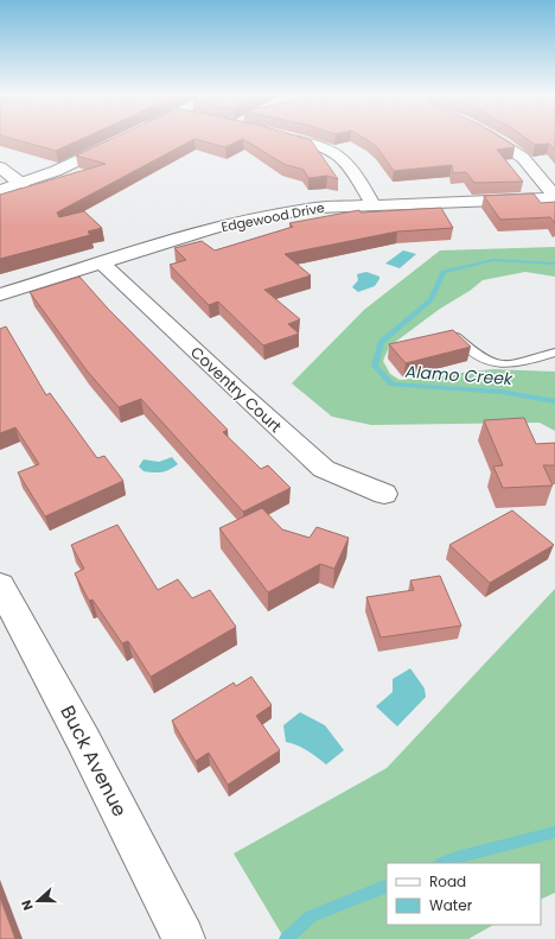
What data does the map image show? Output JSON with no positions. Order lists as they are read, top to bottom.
{
  "streets": {
    "street": ["Edgewood Drive", "Coventry Court", "Buck Avenue"]
  },
  "crossings": [
    ["Edgewood Drive", "Coventry Court"]
  ],
  "water": ["Alamo Creek"],
  "legend": ["Road", "Water"],
  "north": "left"
}
